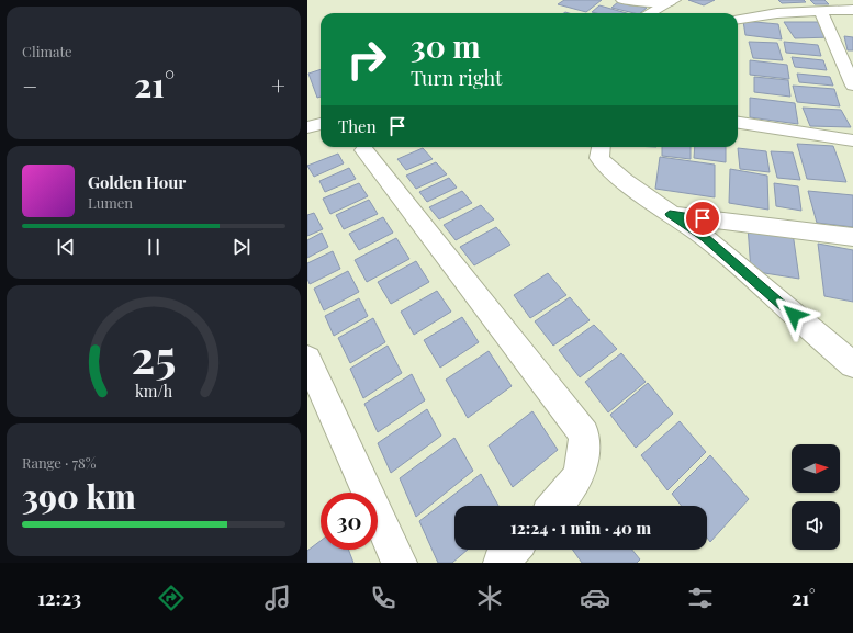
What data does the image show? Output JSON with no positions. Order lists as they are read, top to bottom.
{
  "north": "right",
  "page": {
    "tile": [
      "Climate",
      ["Range · 78%", "390 km"]
    ],
    "turn": ["30 m", "Turn right"],
    "heat": ["−", "21°", "+"],
    "then": "Then",
    "song": ["Golden Hour", "Lumen"],
    "limit": "30",
    "trip": "12:24 · 1 min · 40 m",
    "tabs": ["12:23", "21°"],
    "gauge": ["25", "km/h"]
  }
}
